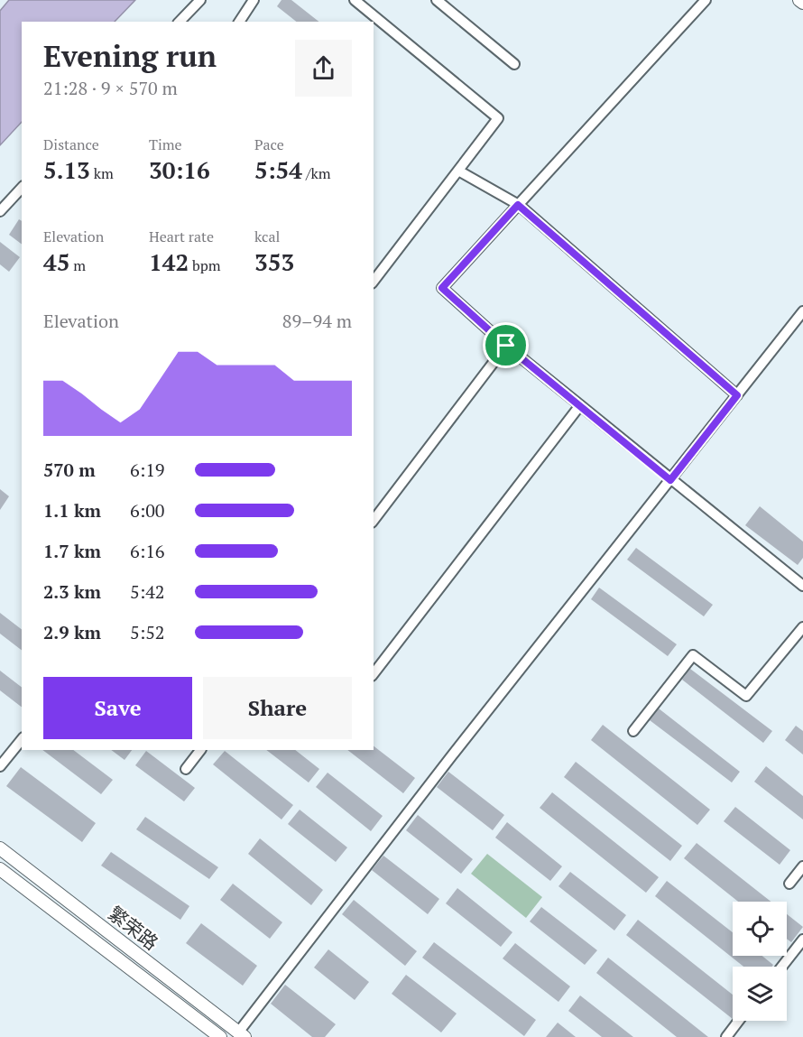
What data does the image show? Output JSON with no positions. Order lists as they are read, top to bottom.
{
  "streets": {
    "main road": ["繁荣路"]
  },
  "page": {
    "heading": ["Evening run", "21:28 · 9 × 570 m"],
    "stats": [
      ["Distance", "5.13 km"],
      ["Time", "30:16"],
      ["Pace", "5:54 /km"],
      ["Elevation", "45 m"],
      ["Heart rate", "142 bpm"],
      ["kcal", "353"]
    ],
    "chart": ["Elevation", "89–94 m"],
    "list": [
      {
        "name": "570 m",
        "note": "6:19"
      },
      {
        "name": "1.1 km",
        "note": "6:00"
      },
      {
        "name": "1.7 km",
        "note": "6:16"
      },
      {
        "name": "2.3 km",
        "note": "5:42"
      },
      {
        "name": "2.9 km",
        "note": "5:52"
      }
    ],
    "buttons": ["Save", "Share"]
  }
}
